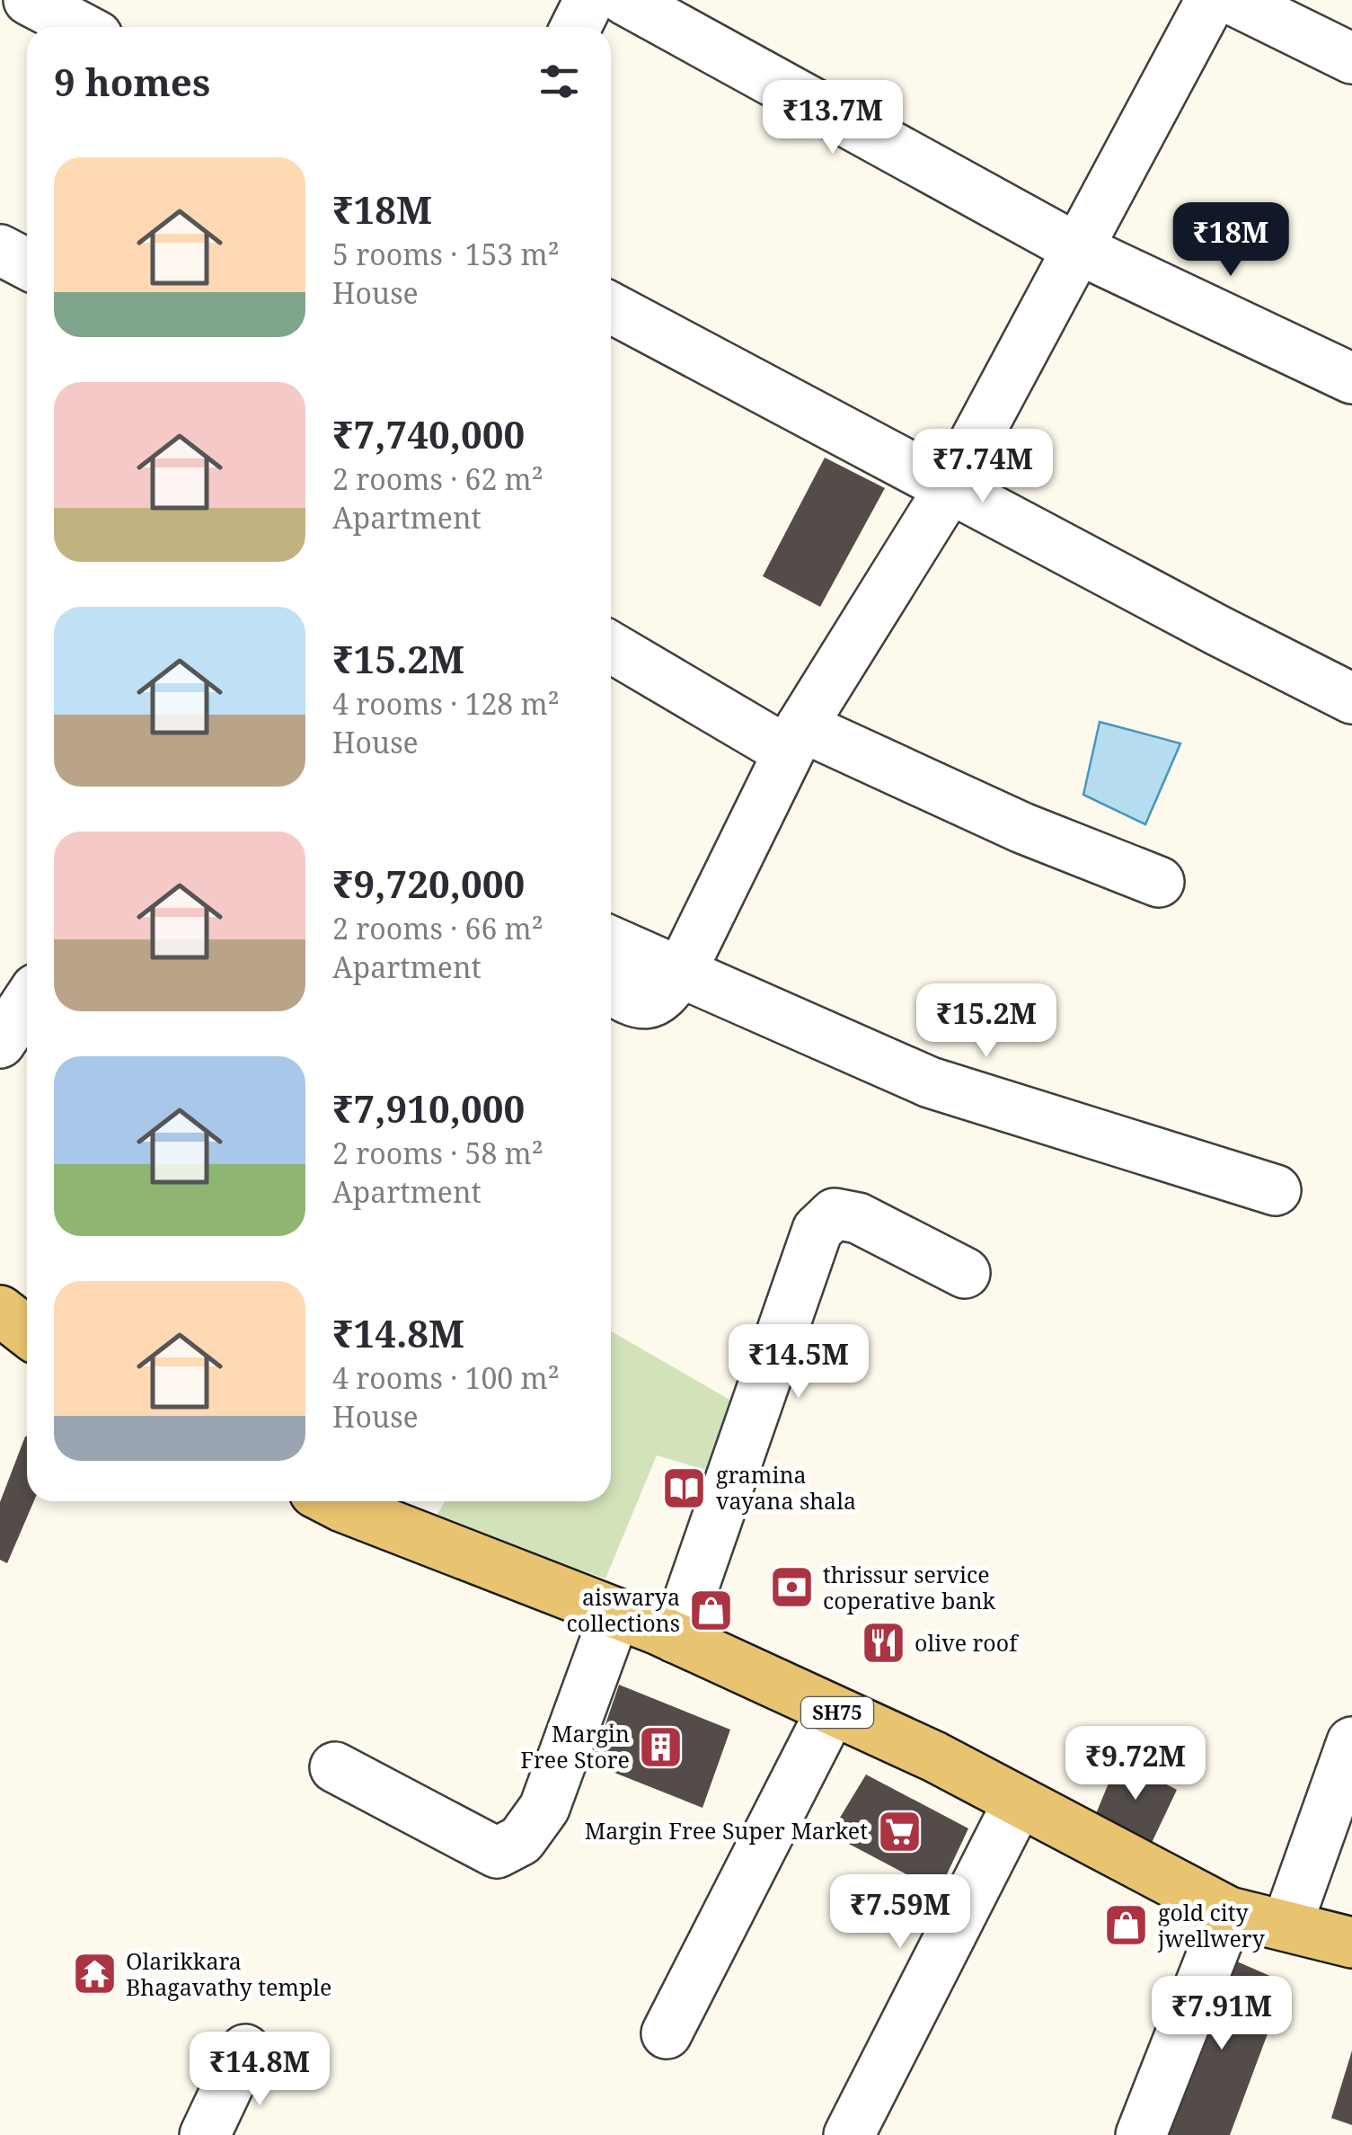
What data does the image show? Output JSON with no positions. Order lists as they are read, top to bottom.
{
  "streets": {
    "main road": ["SH75"]
  },
  "places": {
    "library": ["gramina vayana shala"],
    "bank": ["thrissur service coperative bank"],
    "shop": ["aiswarya collections", "gold city jwellwery"],
    "restaurant": ["olive roof"],
    "building": ["Margin Free Store"],
    "supermarket": ["Margin Free Super Market"],
    "temple": ["Olarikkara Bhagavathy temple"]
  },
  "page": {
    "heading": "9 homes",
    "price": [
      "₹13.7M",
      "₹18M",
      "₹7.74M",
      "₹15.2M",
      "₹14.5M",
      "₹9.72M",
      "₹7.59M",
      "₹7.91M",
      "₹14.8M"
    ],
    "list": [
      {
        "name": "₹18M",
        "note": "5 rooms · 153 m² · House"
      },
      {
        "name": "₹7,740,000",
        "note": "2 rooms · 62 m² · Apartment"
      },
      {
        "name": "₹15.2M",
        "note": "4 rooms · 128 m² · House"
      },
      {
        "name": "₹9,720,000",
        "note": "2 rooms · 66 m² · Apartment"
      },
      {
        "name": "₹7,910,000",
        "note": "2 rooms · 58 m² · Apartment"
      },
      {
        "name": "₹14.8M",
        "note": "4 rooms · 100 m² · House"
      }
    ]
  }
}
